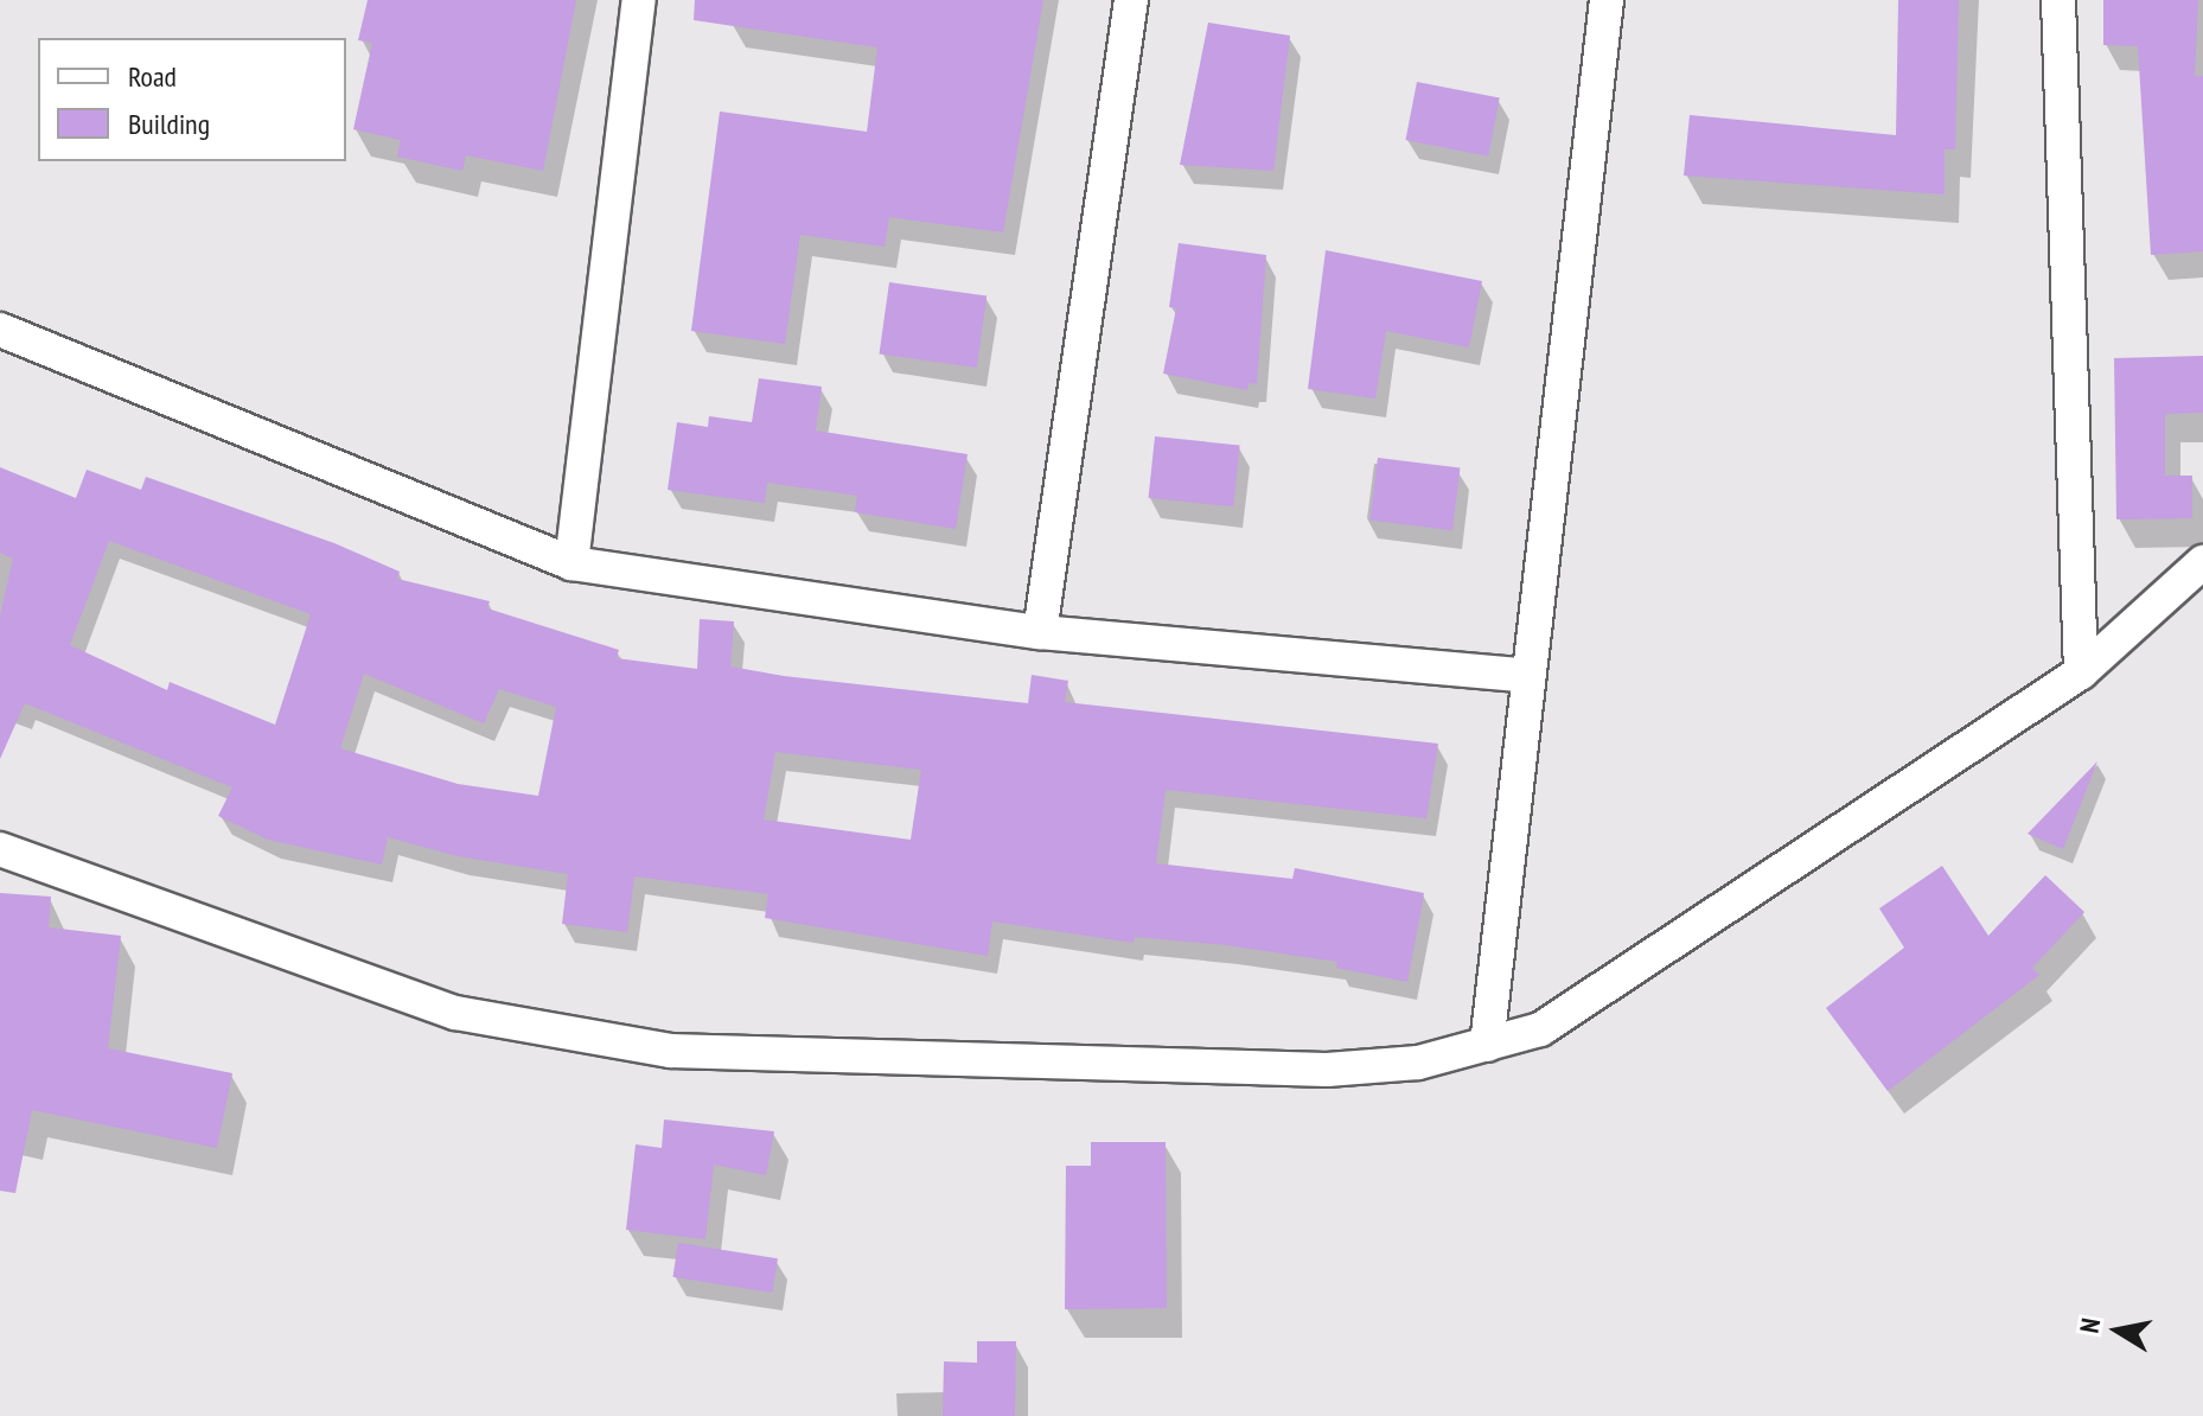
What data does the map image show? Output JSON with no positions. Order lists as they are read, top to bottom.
{
  "legend": ["Road", "Building"],
  "north": "left"
}
